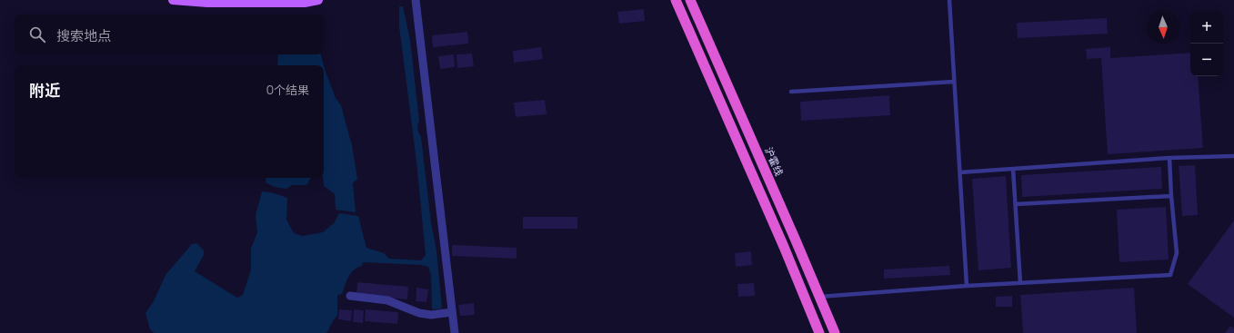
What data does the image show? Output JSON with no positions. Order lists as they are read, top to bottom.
{
  "streets": {
    "highway": ["沪霍线"]
  },
  "north": "bottom",
  "page": {
    "map_buttons": ["+", "−"],
    "search": "搜索地点",
    "heading": ["附近", "0个结果"]
  }
}
